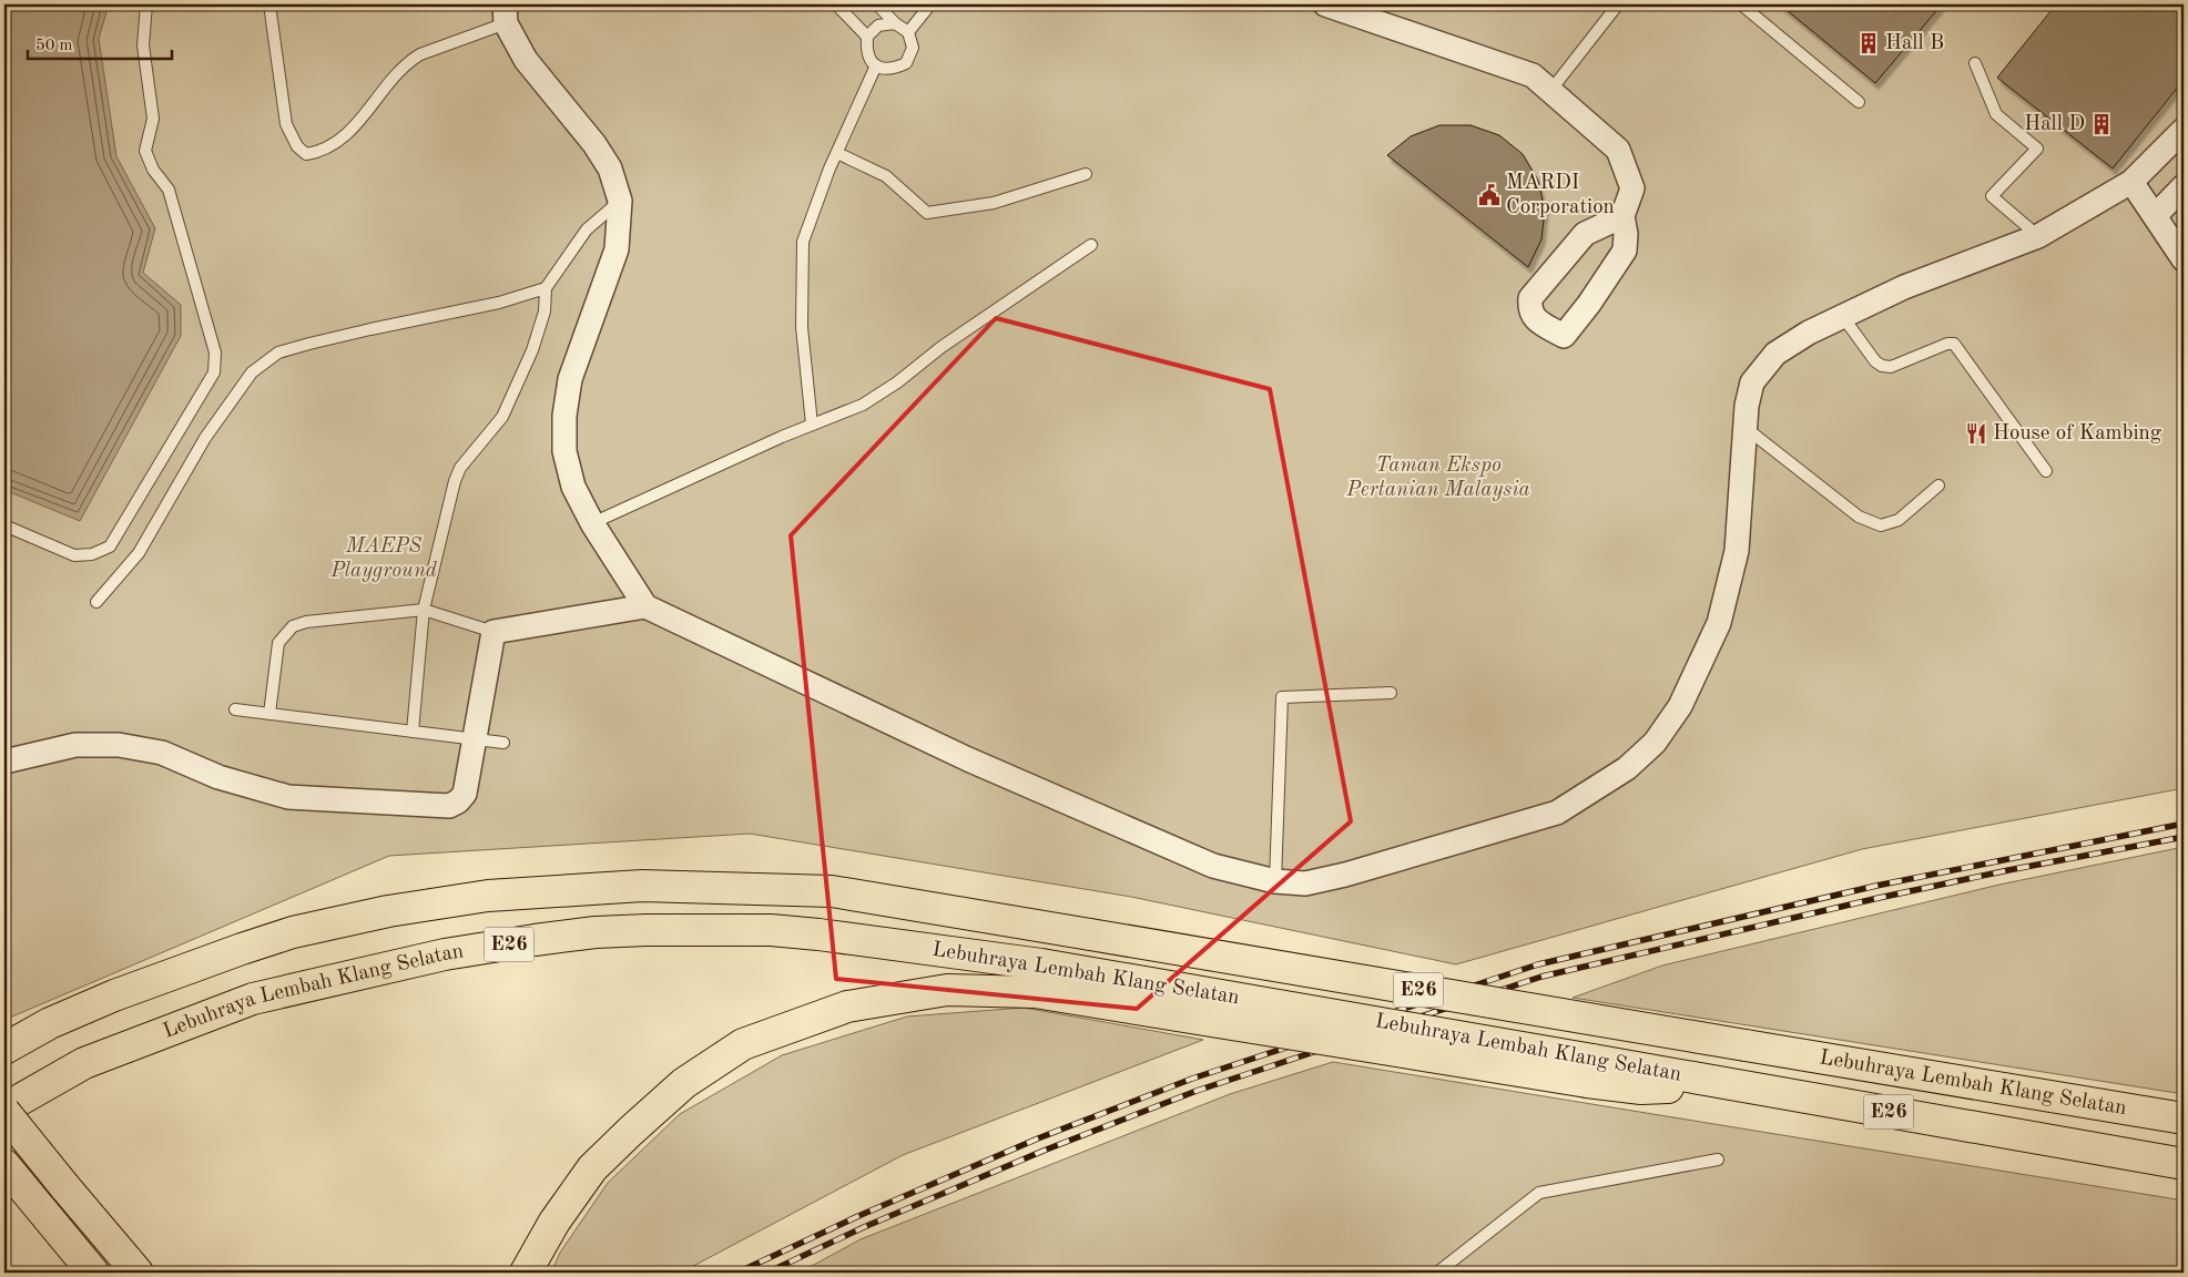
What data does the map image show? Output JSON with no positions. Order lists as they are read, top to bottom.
{
  "streets": {
    "highway": ["E26", "Lebuhraya Lembah Klang Selatan"]
  },
  "parks": ["Taman Ekspo Pertanian Malaysia", "MAEPS Playground"],
  "places": {
    "building": ["Hall B", "Hall D"],
    "public building": ["MARDI Corporation"],
    "restaurant": ["House of Kambing"]
  },
  "scale_bar": "50 m"
}
